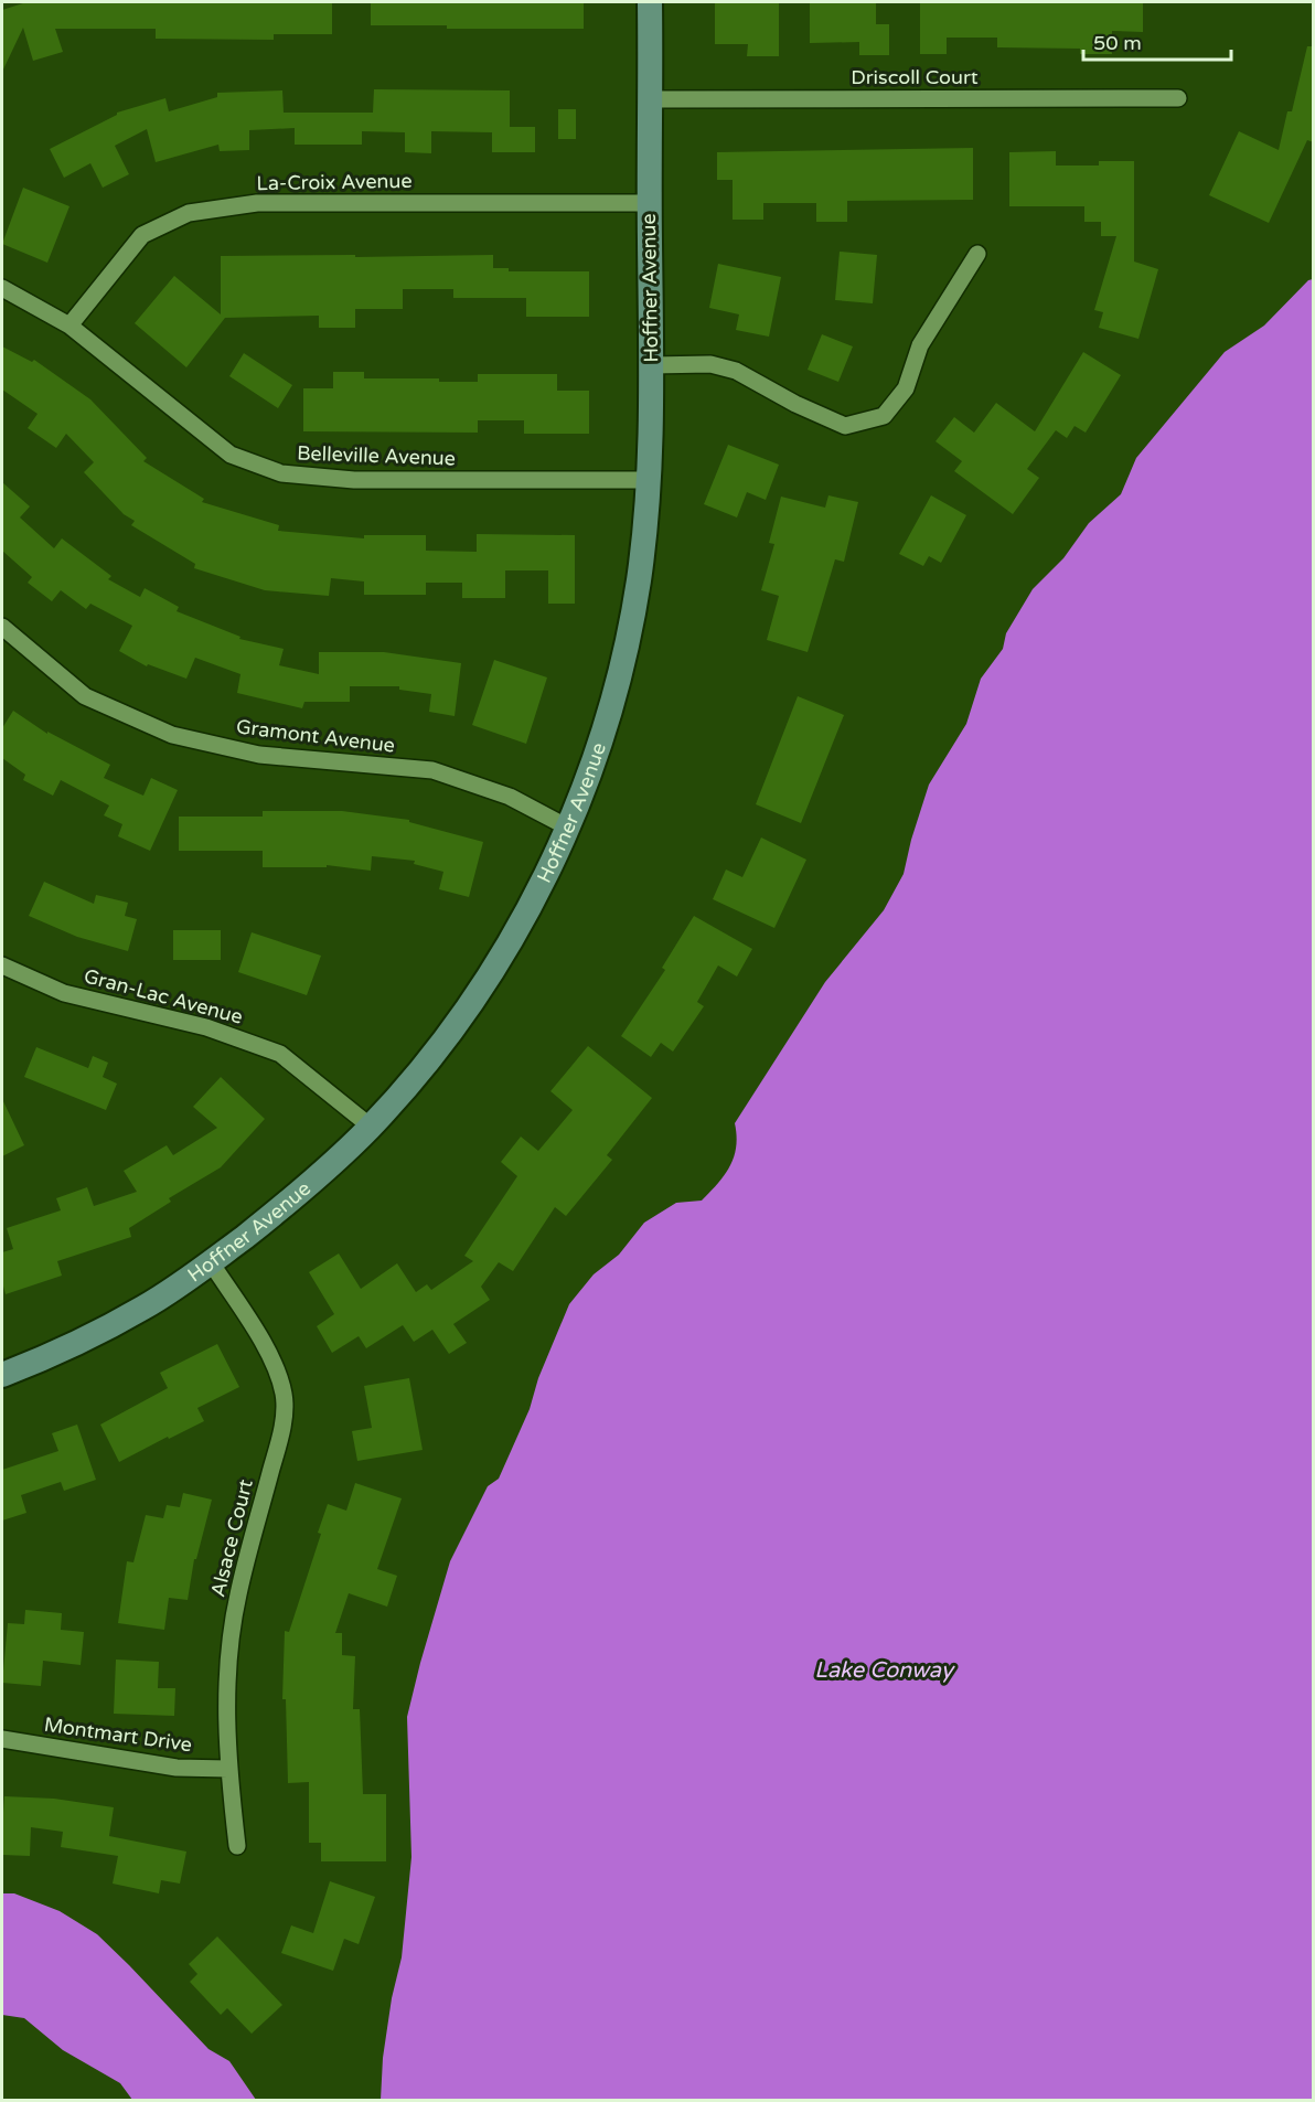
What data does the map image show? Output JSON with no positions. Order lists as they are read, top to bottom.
{
  "streets": {
    "main road": ["Hoffner Avenue"],
    "street": [
      "Driscoll Court",
      "La-Croix Avenue",
      "Belleville Avenue",
      "Gramont Avenue",
      "Gran-Lac Avenue",
      "Alsace Court",
      "Montmart Drive"
    ]
  },
  "crossings": [
    ["Driscoll Court", "Hoffner Avenue"],
    ["La-Croix Avenue", "Hoffner Avenue"],
    ["La-Croix Avenue", "Belleville Avenue"],
    ["Hoffner Avenue", "Belleville Avenue"],
    ["Hoffner Avenue", "Gramont Avenue"],
    ["Hoffner Avenue", "Gran-Lac Avenue"],
    ["Hoffner Avenue", "Alsace Court"],
    ["Alsace Court", "Montmart Drive"]
  ],
  "water": ["Lake Conway"],
  "scale_bar": "50 m"
}
